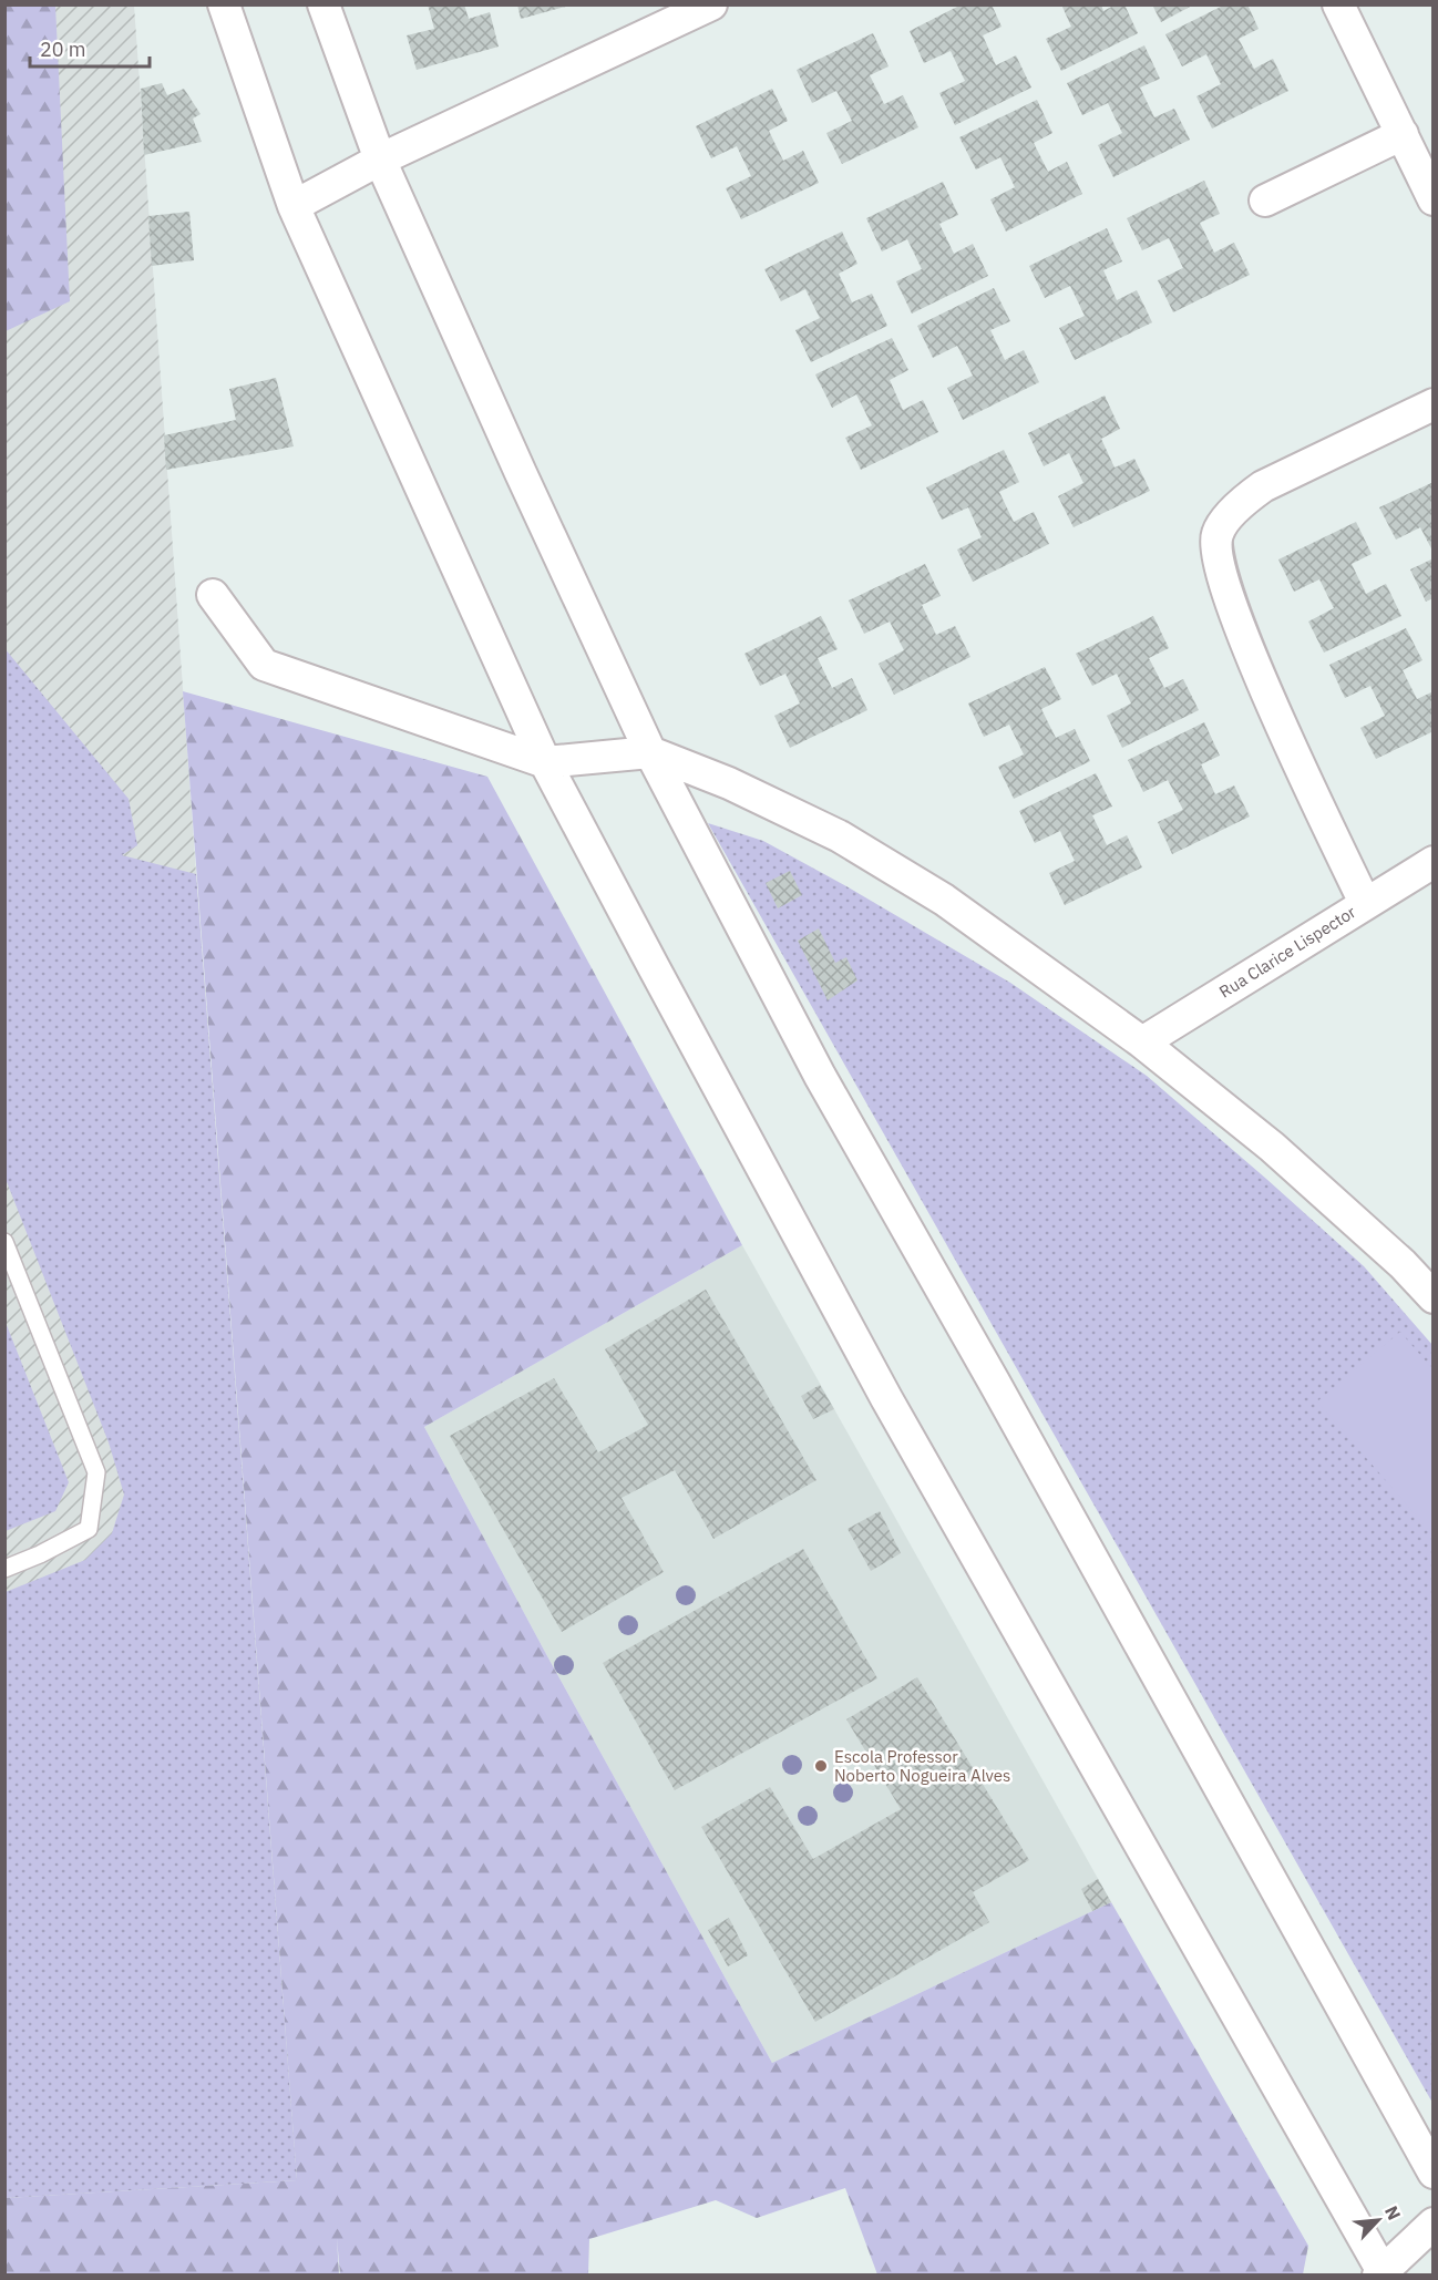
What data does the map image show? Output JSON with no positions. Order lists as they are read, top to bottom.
{
  "streets": {
    "street": ["Rua Clarice Lispector"]
  },
  "places": ["Escola Professor Noberto Nogueira Alves"],
  "scale_bar": "20 m",
  "north": "top right"
}
